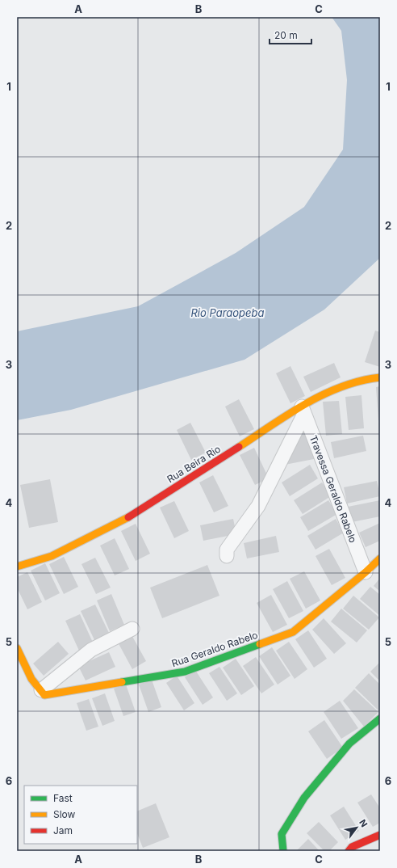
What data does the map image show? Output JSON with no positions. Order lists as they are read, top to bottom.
{
  "streets": {
    "street": ["Rua Beira Rio", "Travessa Geraldo Rabelo", "Rua Geraldo Rabelo"]
  },
  "crossings": [
    ["Rua Beira Rio", "Travessa Geraldo Rabelo"],
    ["Travessa Geraldo Rabelo", "Rua Geraldo Rabelo"]
  ],
  "water": ["Rio Paraopeba"],
  "legend": ["Fast", "Slow", "Jam"],
  "scale_bar": "20 m",
  "north": "top right",
  "grid": {
    "columns": ["A", "B", "C"],
    "rows": [
      "1",
      "2",
      "3",
      "4",
      "5",
      "6"
    ]
  }
}
